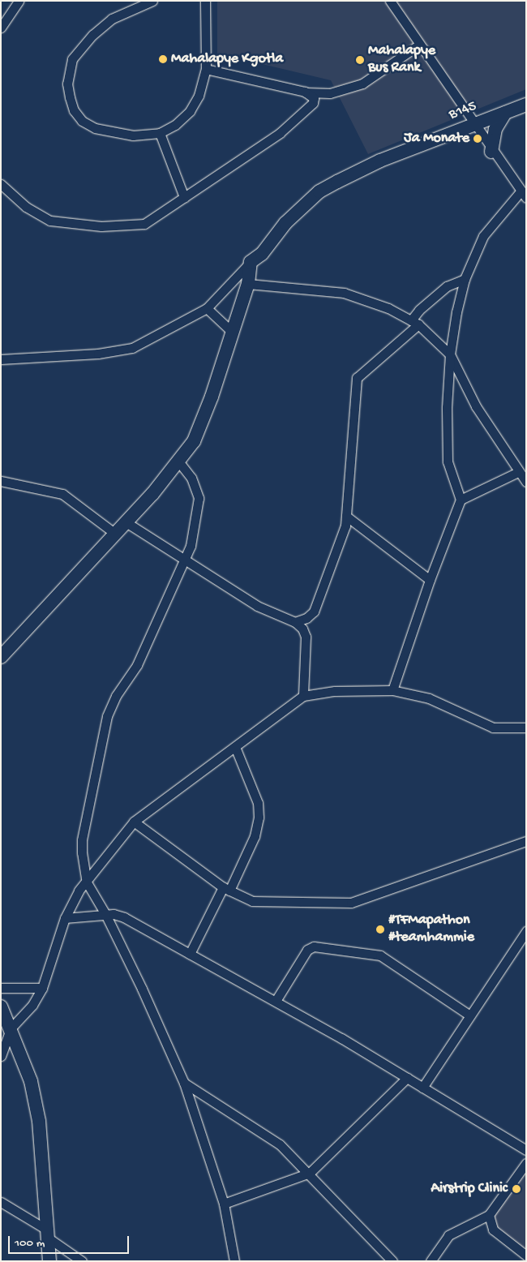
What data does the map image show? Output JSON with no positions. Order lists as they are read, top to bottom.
{
  "streets": {
    "main road": ["B145"]
  },
  "places": [
    "Mahalapye Kgotla",
    "Mahalapye Bus Rank",
    "Ja Monate",
    "#TFMapathon #teamhammie",
    "Airstrip Clinic"
  ],
  "scale_bar": "100 m"
}
